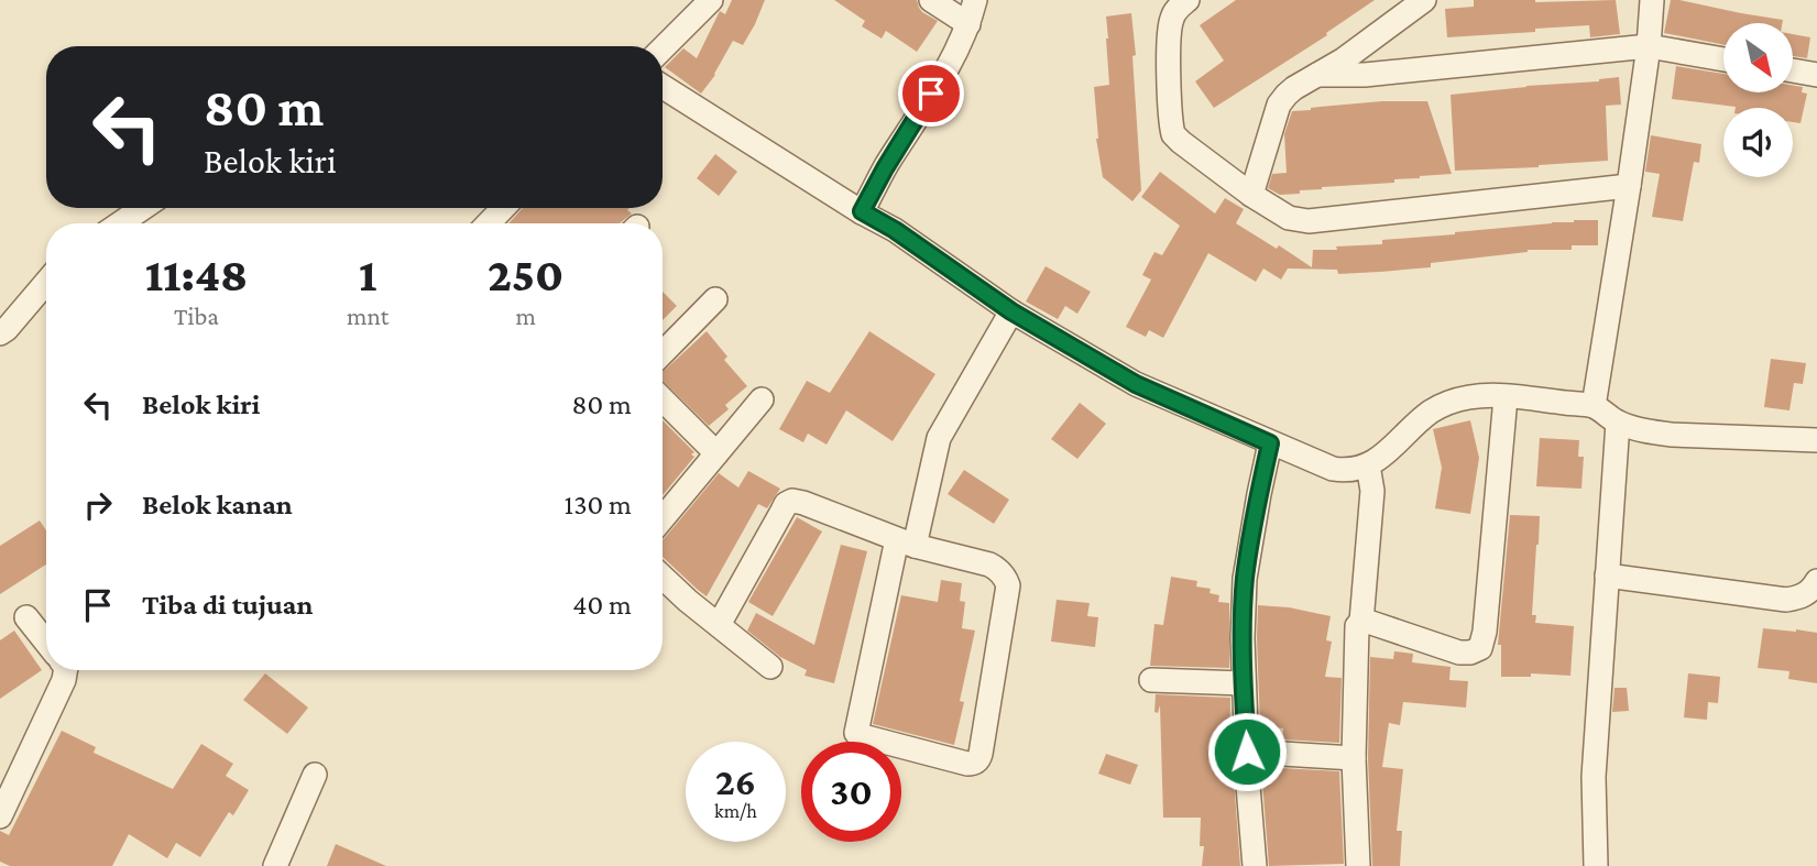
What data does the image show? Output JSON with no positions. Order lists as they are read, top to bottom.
{
  "north": "bottom right",
  "page": {
    "turn": ["80 m", "Belok kiri"],
    "eta": [
      "11:48",
      "Tiba",
      "1",
      "mnt",
      "250",
      "m"
    ],
    "list": [
      {
        "name": "Belok kiri",
        "value": "80 m"
      },
      {
        "name": "Belok kanan",
        "value": "130 m"
      },
      {
        "name": "Tiba di tujuan",
        "value": "40 m"
      }
    ],
    "speed": "26 km/h",
    "limit": "30"
  }
}
